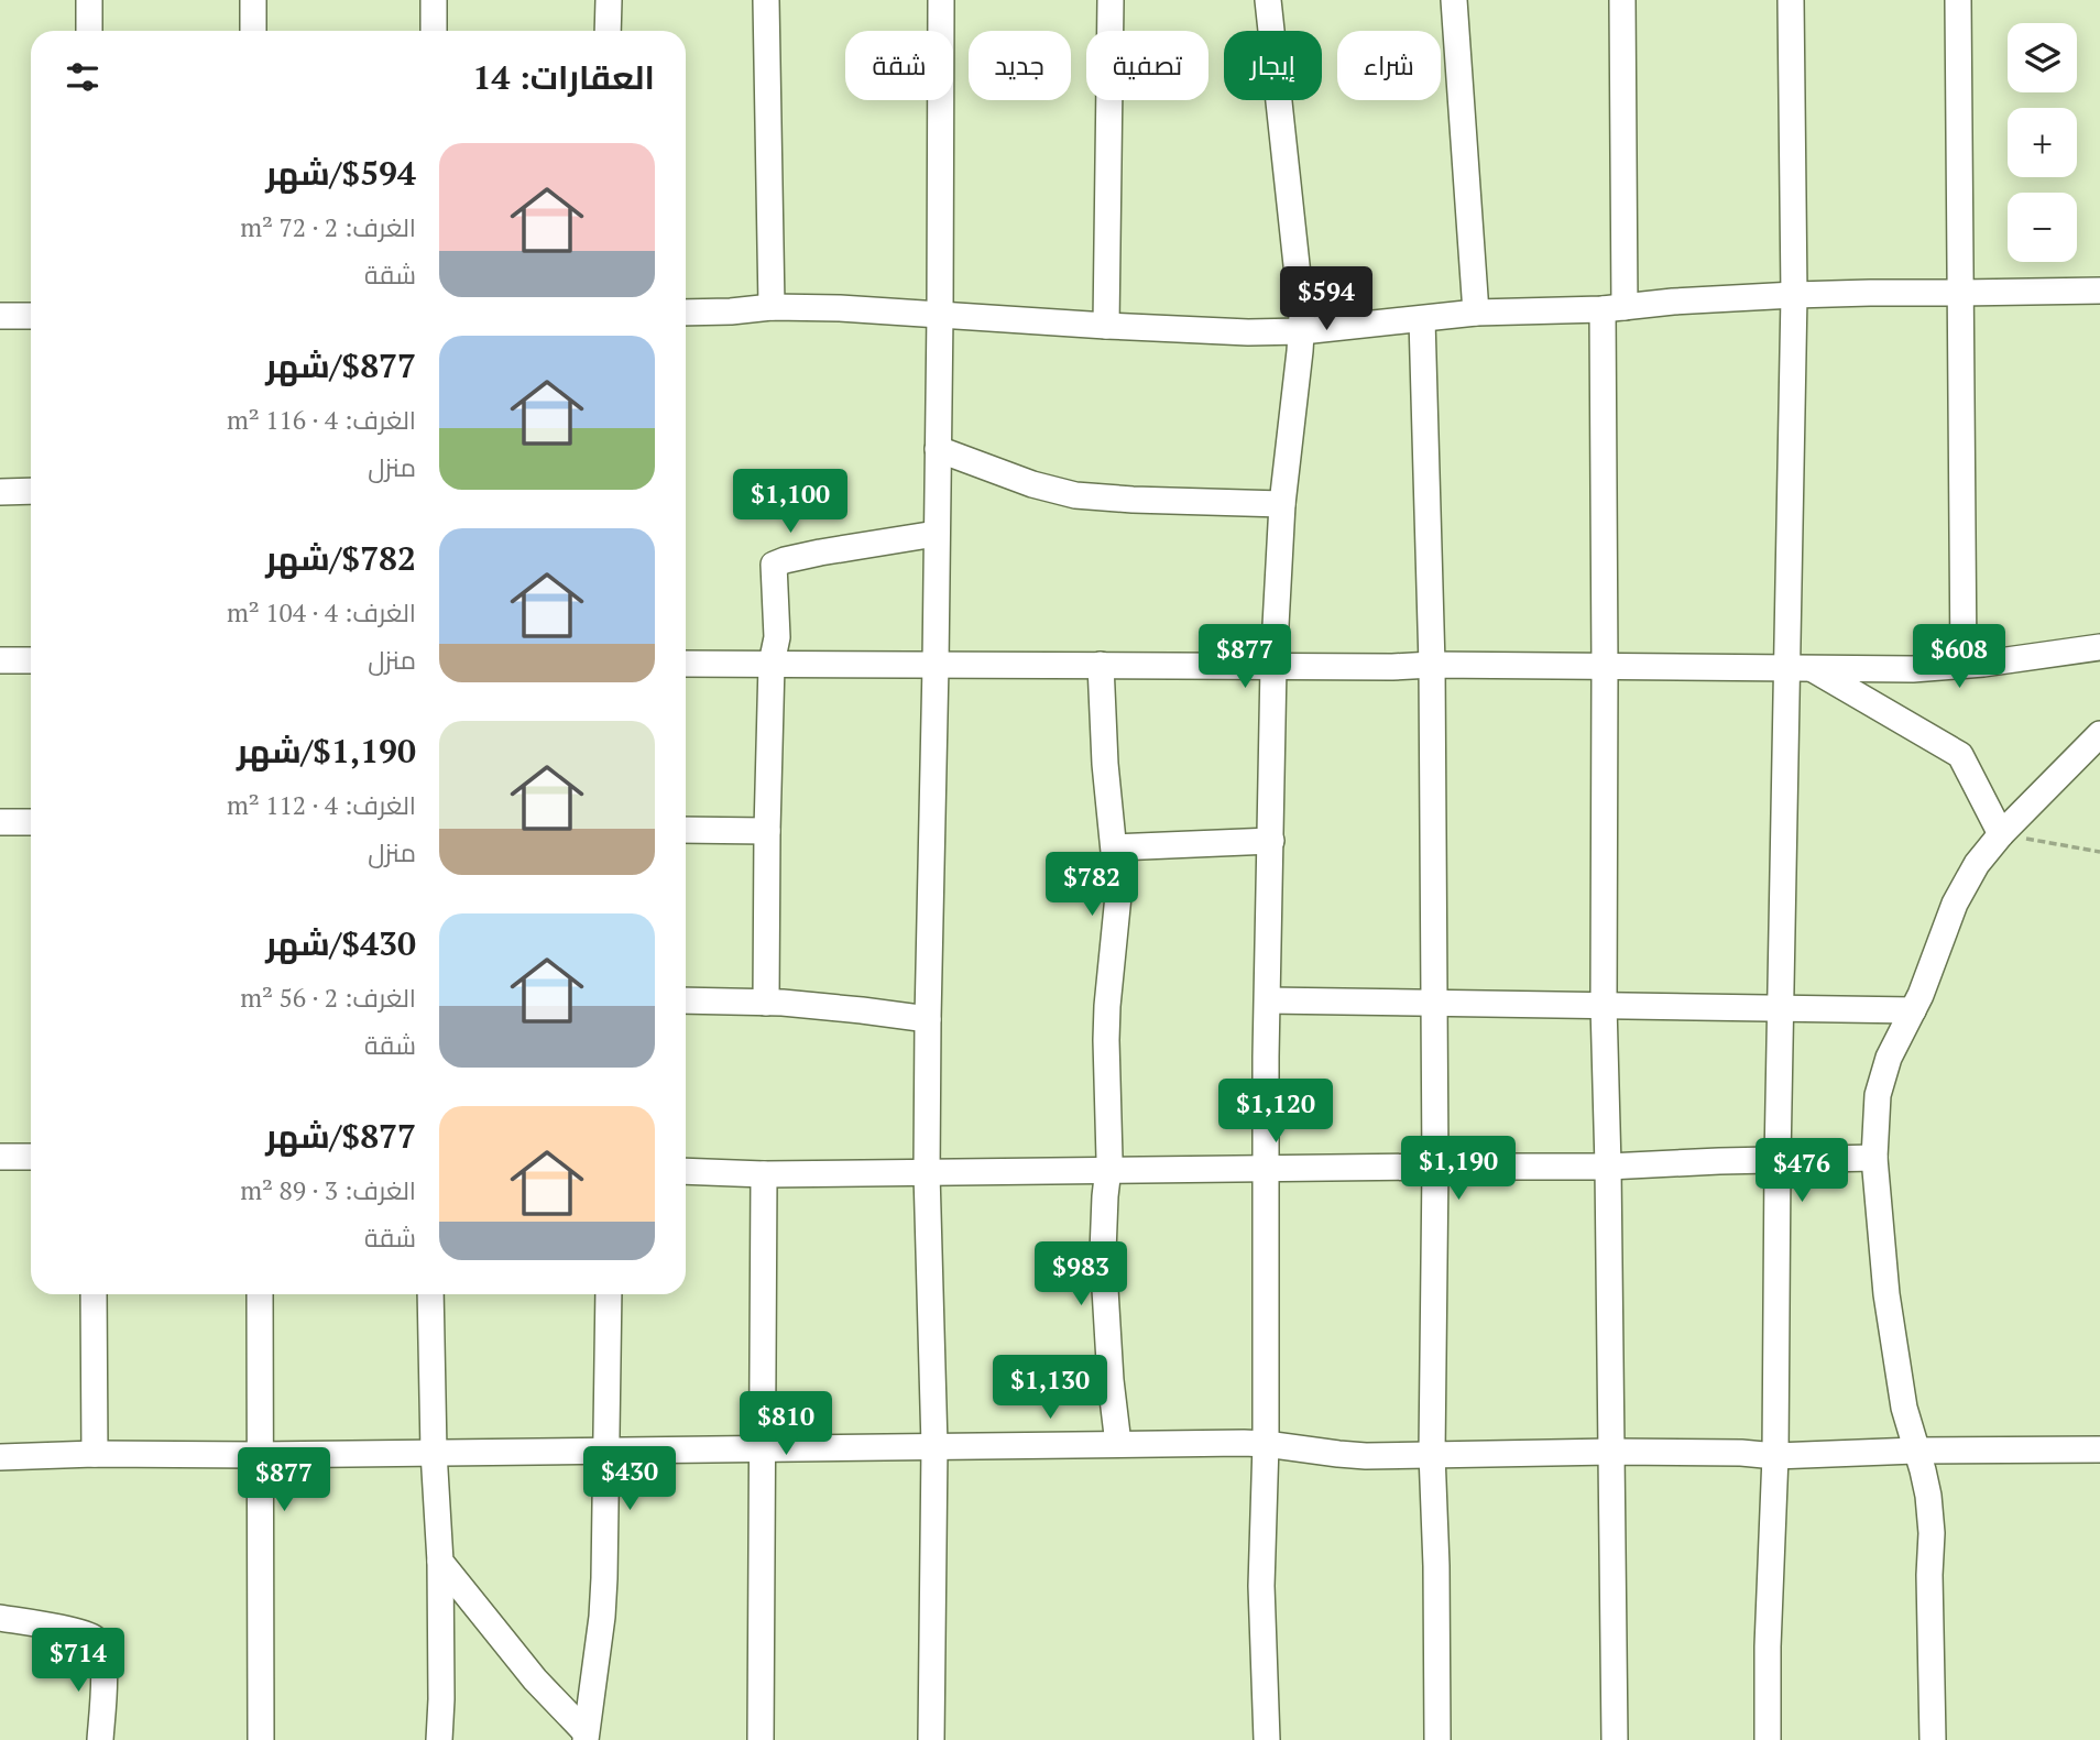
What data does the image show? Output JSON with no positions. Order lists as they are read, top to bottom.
{
  "page": {
    "map_buttons": ["+", "−"],
    "chip": [
      "شراء",
      "إيجار",
      "تصفية",
      "جديد",
      "شقة"
    ],
    "heading": "العقارات: 14",
    "list": [
      {
        "name": "$594/شهر",
        "note": "الغرف: 2 · 72 m² · شقة"
      },
      {
        "name": "$877/شهر",
        "note": "الغرف: 4 · 116 m² · منزل"
      },
      {
        "name": "$782/شهر",
        "note": "الغرف: 4 · 104 m² · منزل"
      },
      {
        "name": "$1,190/شهر",
        "note": "الغرف: 4 · 112 m² · منزل"
      },
      {
        "name": "$430/شهر",
        "note": "الغرف: 2 · 56 m² · شقة"
      },
      {
        "name": "$877/شهر",
        "note": "الغرف: 3 · 89 m² · شقة"
      }
    ],
    "price": [
      "$594",
      "$1,100",
      "$877",
      "$608",
      "$782",
      "$1,120",
      "$1,190",
      "$476",
      "$983",
      "$1,130",
      "$810",
      "$430",
      "$877",
      "$714"
    ]
  }
}
